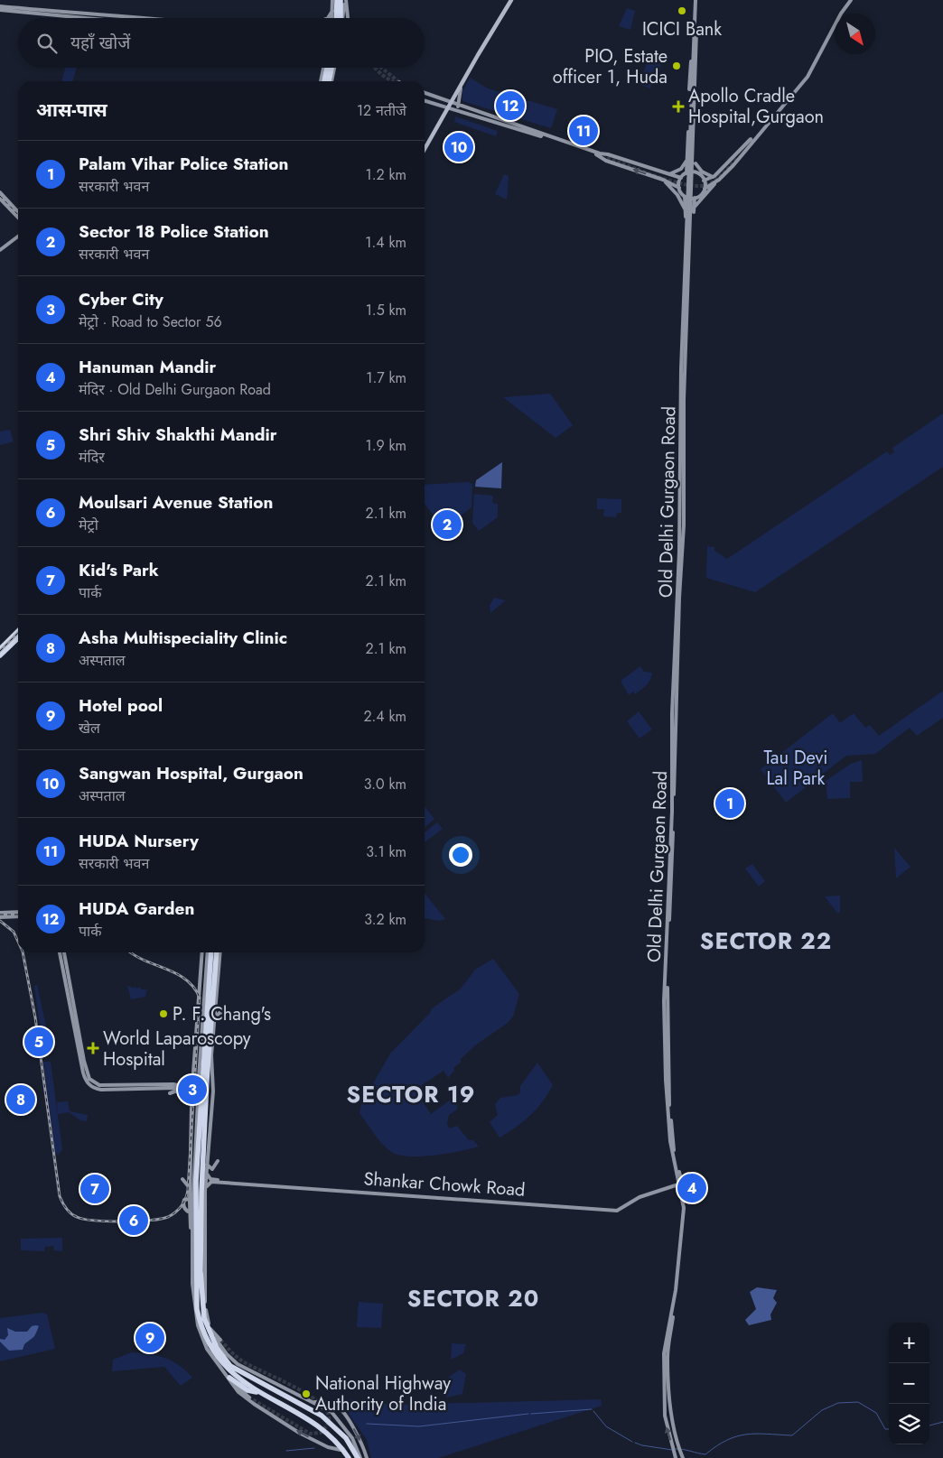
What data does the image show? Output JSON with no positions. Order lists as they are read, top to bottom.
{
  "streets": {
    "main road": ["Old Delhi Gurgaon Road", "Shankar Chowk Road"]
  },
  "crossings": [
    ["Old Delhi Gurgaon Road", "Shankar Chowk Road"]
  ],
  "districts": ["SECTOR 22", "SECTOR 19", "SECTOR 20"],
  "parks": ["Tau Devi Lal Park"],
  "places": {
    "other": [
      "ICICI Bank",
      "PIO, Estate officer 1, Huda",
      "P. F. Chang's",
      "National Highway Authority of India"
    ],
    "health": ["Apollo Cradle Hospital,Gurgaon", "World Laparoscopy Hospital"]
  },
  "north": "bottom right",
  "page": {
    "search": "यहाँ खोजें",
    "heading": ["आस-पास", "12 नतीजे"],
    "pins": [
      "12",
      "11",
      "10",
      "2",
      "1",
      "5",
      "3",
      "8",
      "4",
      "7",
      "6",
      "9"
    ],
    "list": [
      {
        "mark": "1",
        "name": "Palam Vihar Police Station",
        "note": "सरकारी भवन",
        "value": "1.2 km"
      },
      {
        "mark": "2",
        "name": "Sector 18 Police Station",
        "note": "सरकारी भवन",
        "value": "1.4 km"
      },
      {
        "mark": "3",
        "name": "Cyber City",
        "note": "मेट्रो · Road to Sector 56",
        "value": "1.5 km"
      },
      {
        "mark": "4",
        "name": "Hanuman Mandir",
        "note": "मंदिर · Old Delhi Gurgaon Road",
        "value": "1.7 km"
      },
      {
        "mark": "5",
        "name": "Shri Shiv Shakthi Mandir",
        "note": "मंदिर",
        "value": "1.9 km"
      },
      {
        "mark": "6",
        "name": "Moulsari Avenue Station",
        "note": "मेट्रो",
        "value": "2.1 km"
      },
      {
        "mark": "7",
        "name": "Kid's Park",
        "note": "पार्क",
        "value": "2.1 km"
      },
      {
        "mark": "8",
        "name": "Asha Multispeciality Clinic",
        "note": "अस्पताल",
        "value": "2.1 km"
      },
      {
        "mark": "9",
        "name": "Hotel pool",
        "note": "खेल",
        "value": "2.4 km"
      },
      {
        "mark": "10",
        "name": "Sangwan Hospital, Gurgaon",
        "note": "अस्पताल",
        "value": "3.0 km"
      },
      {
        "mark": "11",
        "name": "HUDA Nursery",
        "note": "सरकारी भवन",
        "value": "3.1 km"
      },
      {
        "mark": "12",
        "name": "HUDA Garden",
        "note": "पार्क",
        "value": "3.2 km"
      }
    ],
    "map_buttons": ["+", "−"]
  }
}
